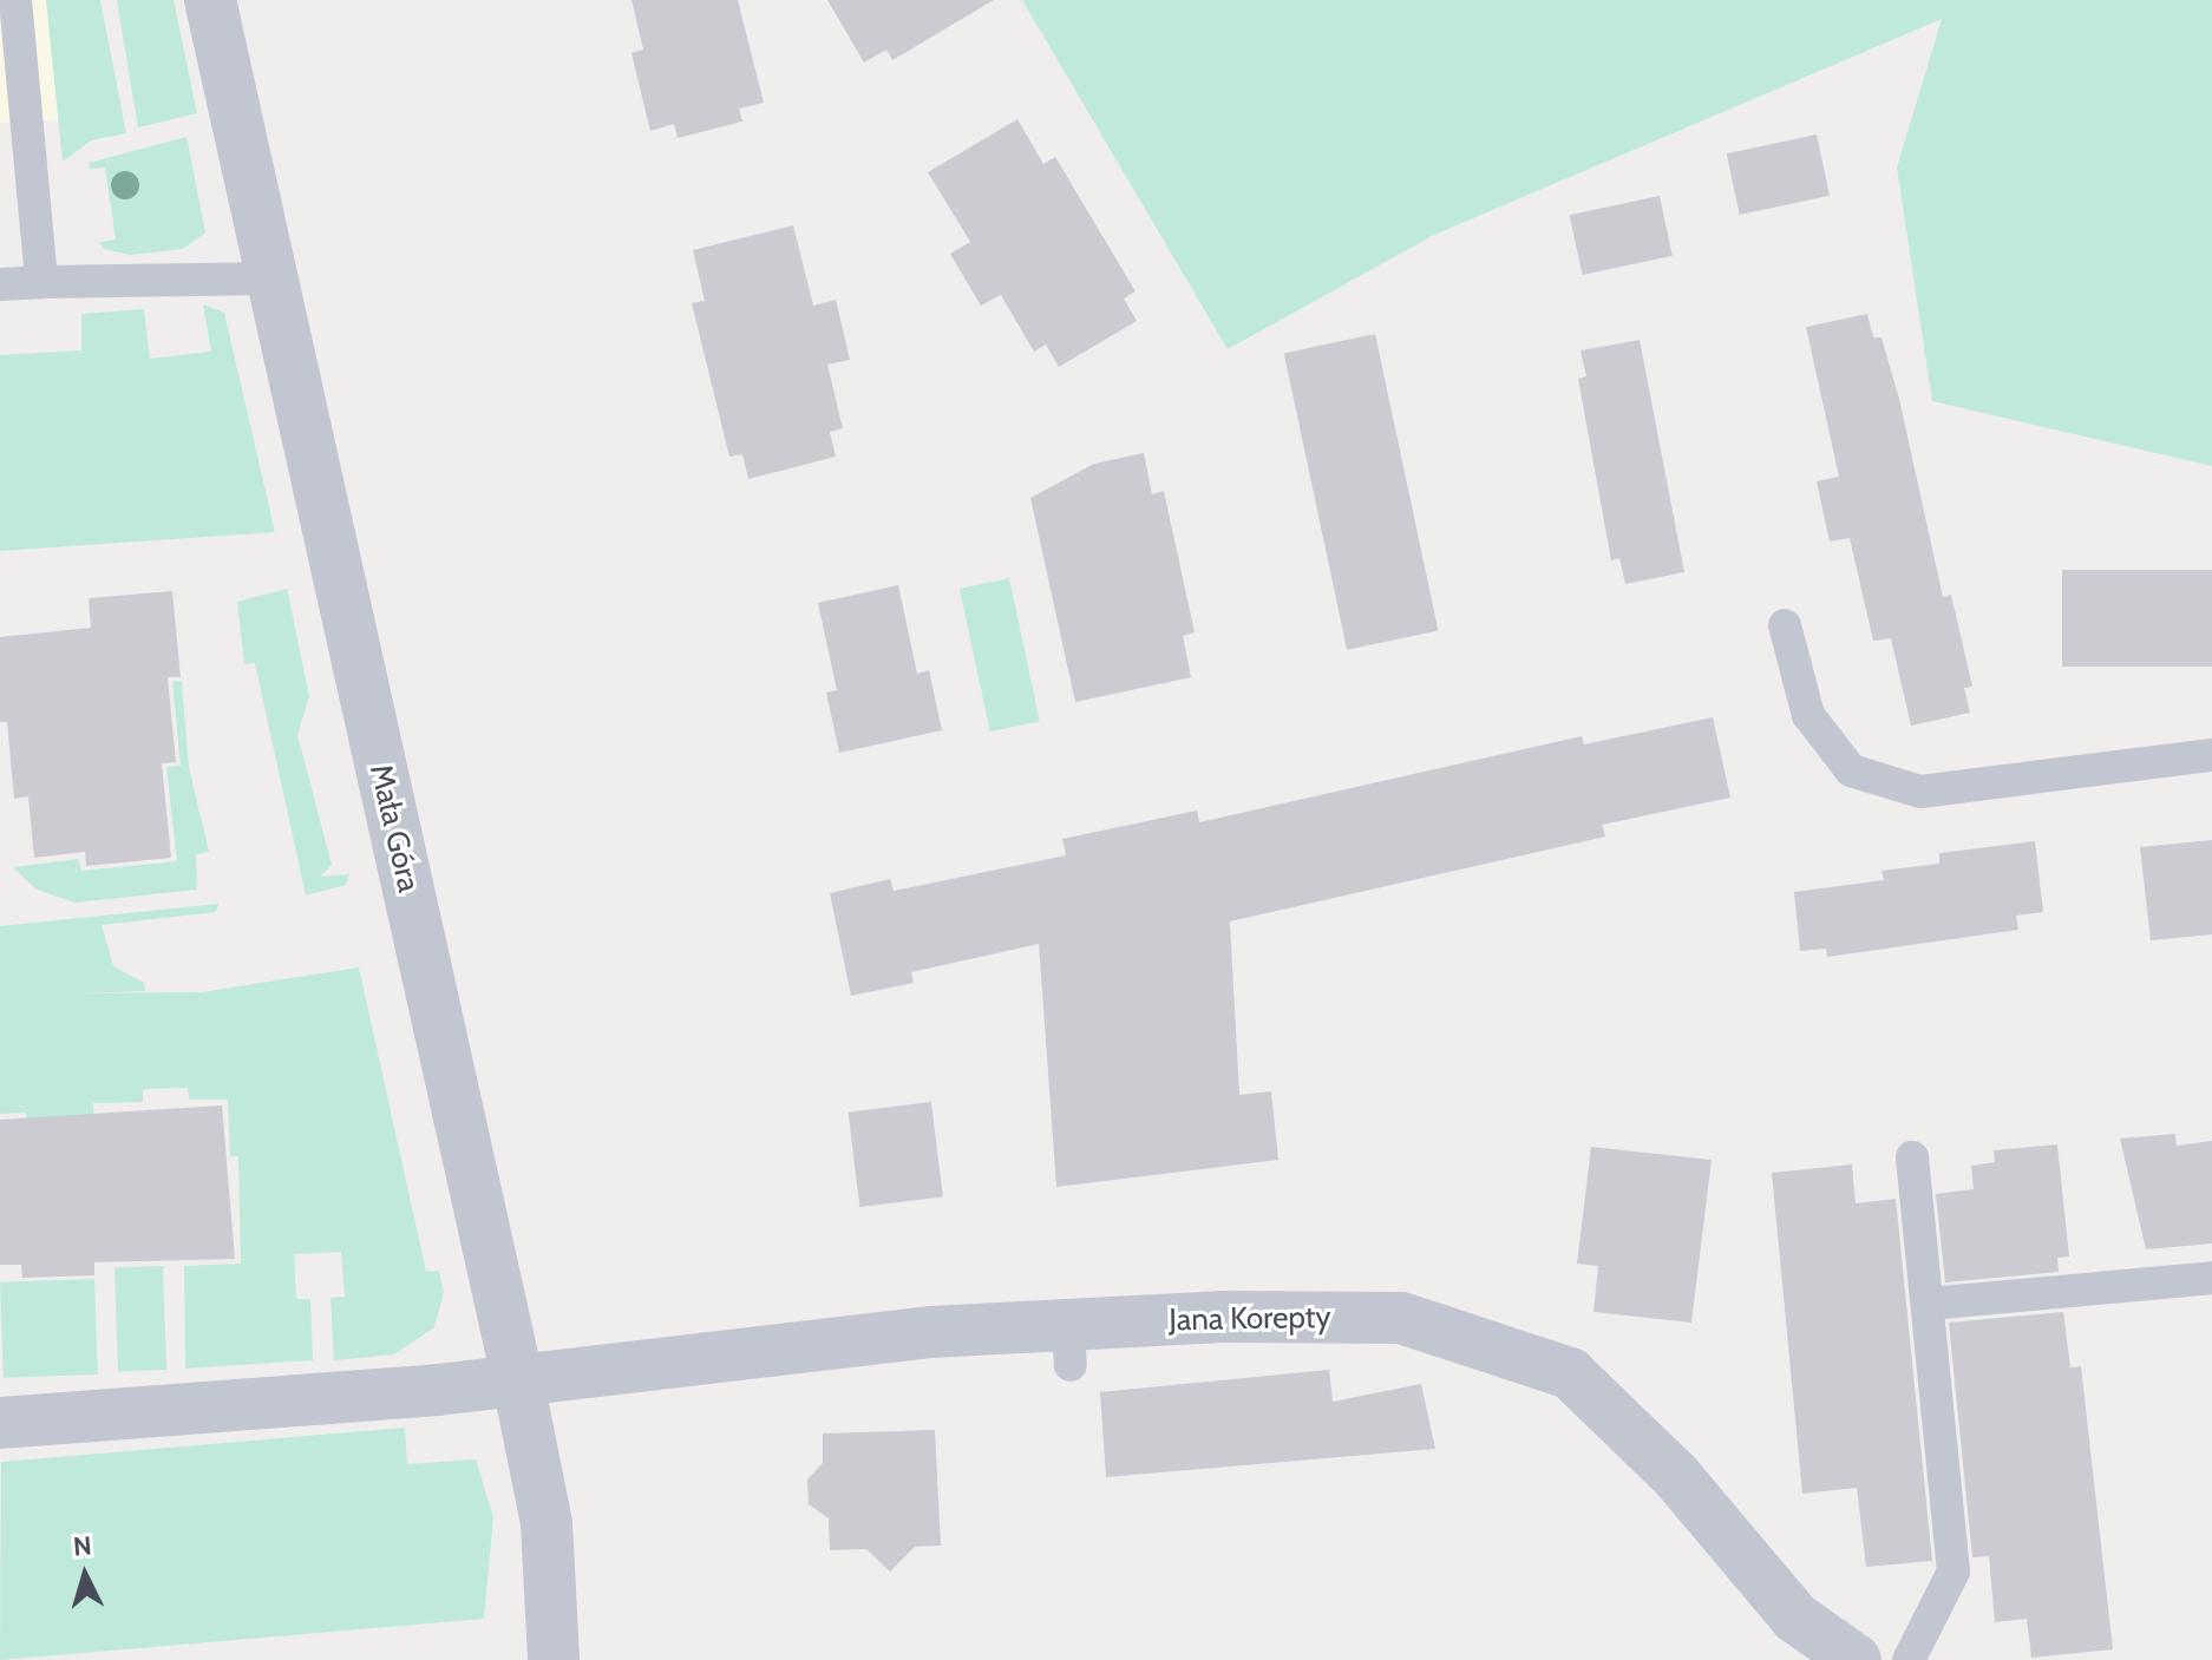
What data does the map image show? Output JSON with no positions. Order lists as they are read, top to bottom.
{
  "streets": {
    "street": ["Mała Góra", "Jana Korepty"]
  },
  "crossings": [
    ["Mała Góra", "Jana Korepty"]
  ],
  "north": "top"
}
